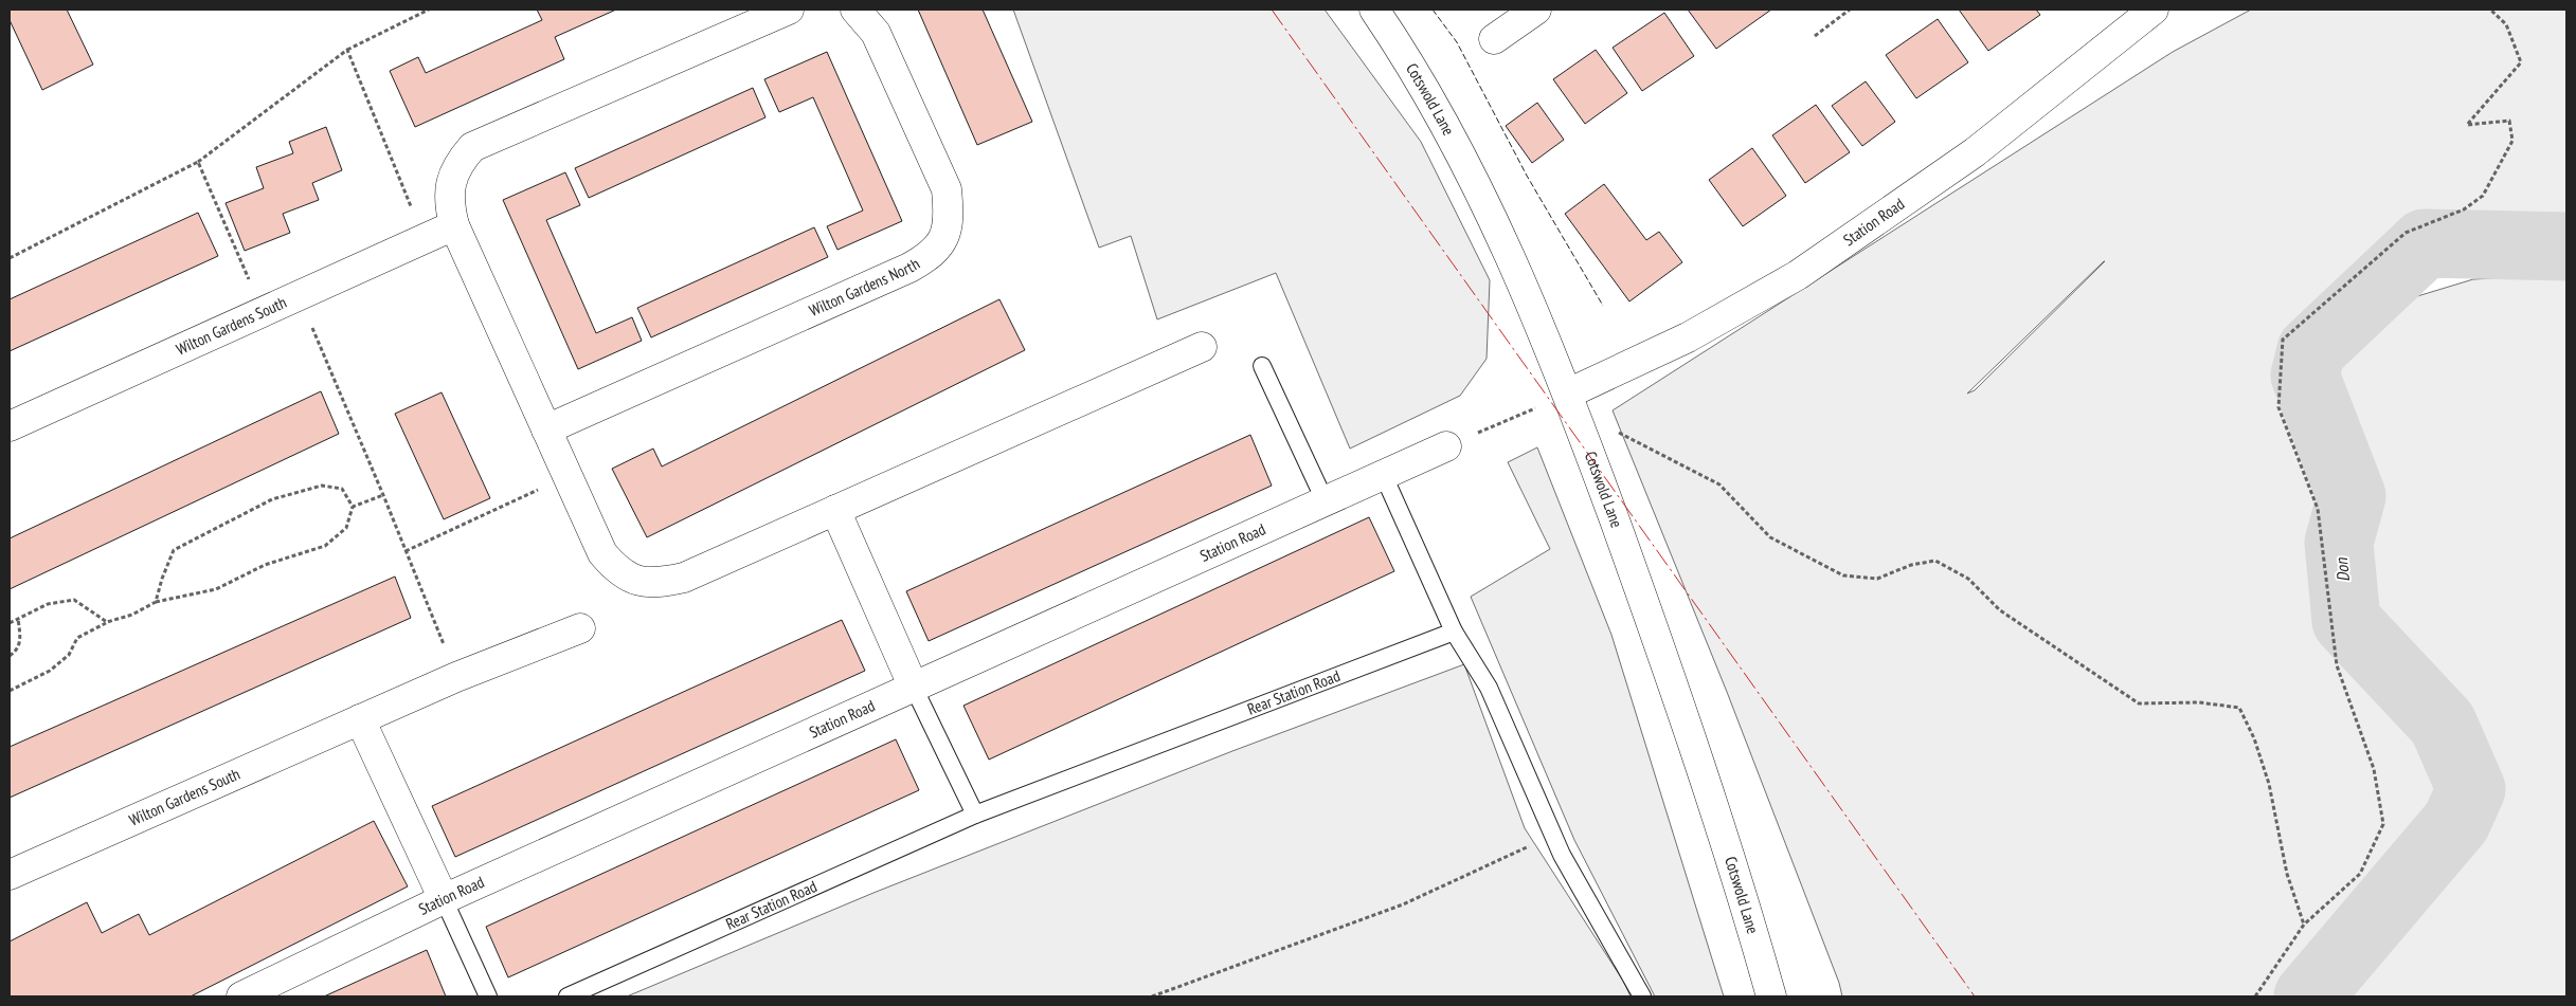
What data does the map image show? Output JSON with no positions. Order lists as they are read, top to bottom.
{
  "streets": {
    "street": [
      "Cotswold Lane",
      "Station Road",
      "Wilton Gardens North",
      "Wilton Gardens South"
    ],
    "lane": ["Rear Station Road"]
  },
  "crossings": [
    ["Cotswold Lane", "Station Road"]
  ],
  "water": ["Don"]
}
